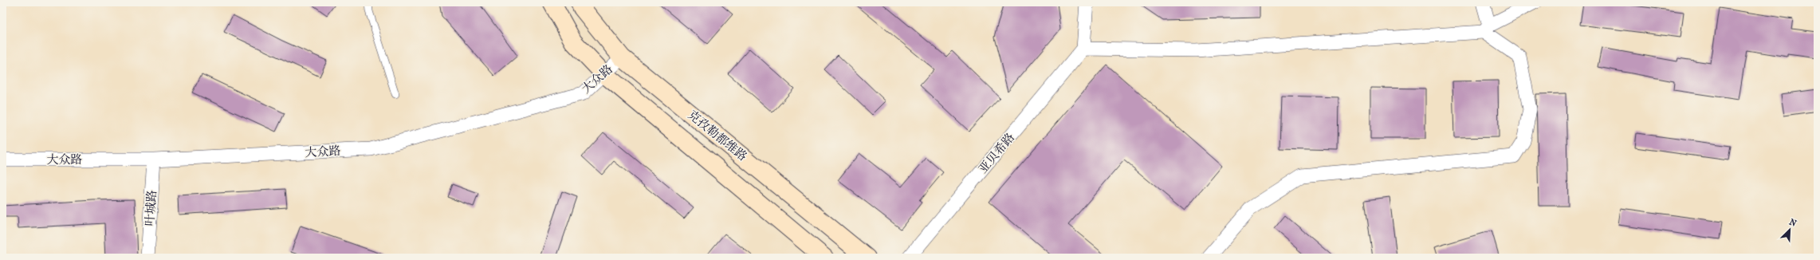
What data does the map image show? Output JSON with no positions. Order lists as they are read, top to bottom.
{
  "streets": {
    "main road": ["克孜勒都维路"],
    "street": ["大众路", "亚贝希路", "叶城路"]
  },
  "crossings": [
    ["大众路", "克孜勒都维路"],
    ["大众路", "叶城路"]
  ],
  "north": "top right"
}
